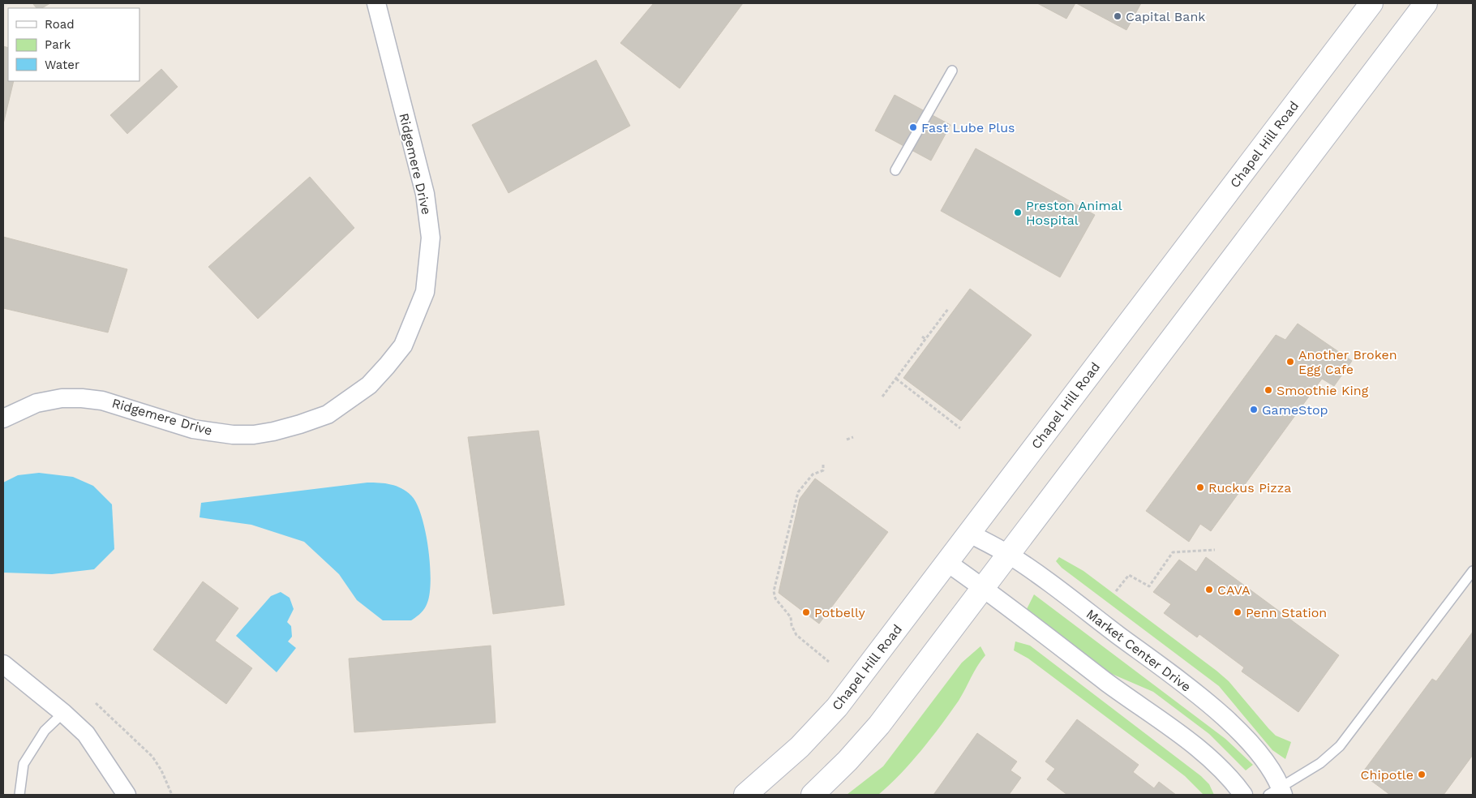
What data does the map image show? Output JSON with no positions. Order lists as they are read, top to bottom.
{
  "streets": {
    "main road": ["Chapel Hill Road"],
    "street": ["Ridgemere Drive", "Market Center Drive"]
  },
  "crossings": [
    ["Chapel Hill Road", "Market Center Drive"]
  ],
  "places": [
    "Capital Bank",
    "Fast Lube Plus",
    "Preston Animal Hospital",
    "Another Broken Egg Cafe",
    "Smoothie King",
    "GameStop",
    "Ruckus Pizza",
    "CAVA",
    "Potbelly",
    "Penn Station",
    "Chipotle"
  ],
  "legend": ["Road", "Park", "Water"]
}
